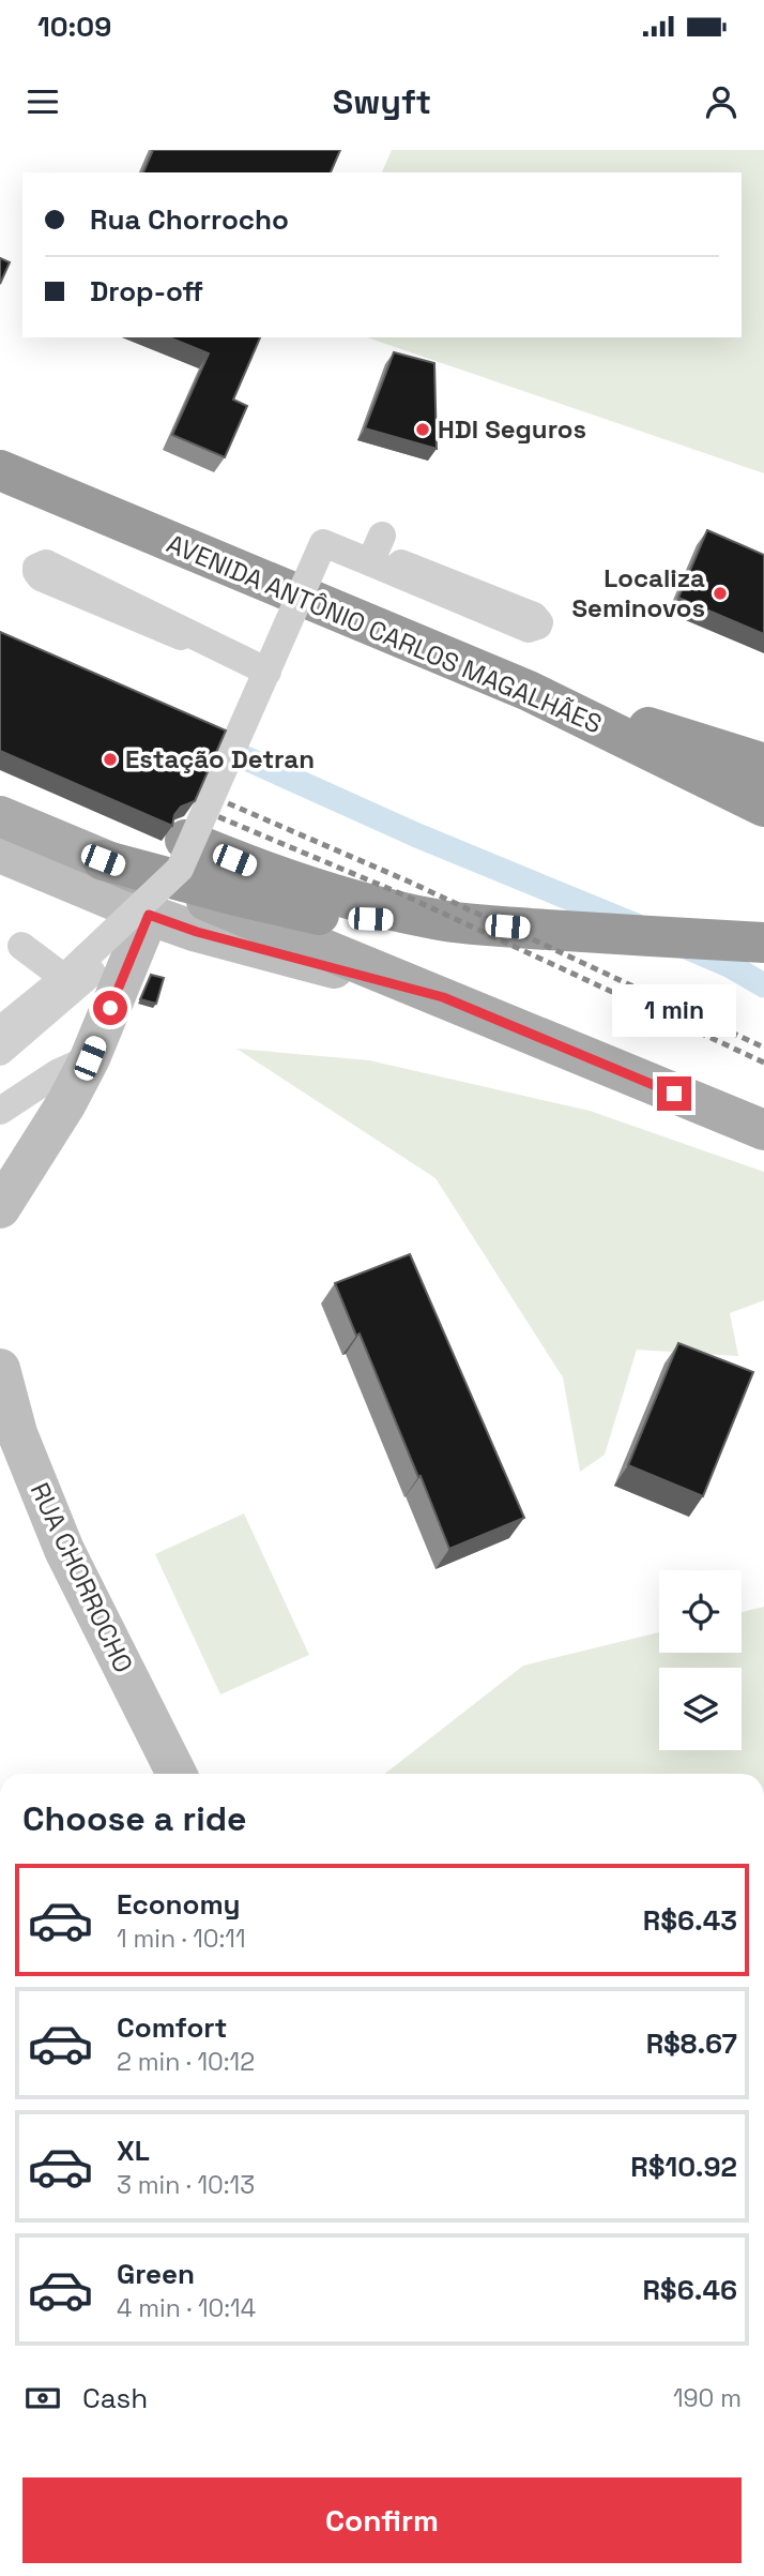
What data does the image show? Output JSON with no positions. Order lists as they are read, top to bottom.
{
  "streets": {
    "highway": ["AVENIDA ANTÔNIO CARLOS MAGALHÃES"],
    "street": ["RUA CHORROCHO"]
  },
  "places": ["HDI Seguros", "Localiza Seminovos", "Estação Detran"],
  "page": {
    "status": "10:09",
    "header": "Swyft",
    "banner": ["Rua Chorrocho", "Drop-off"],
    "bubble": "1 min",
    "heading": "Choose a ride",
    "list": [
      {
        "name": "Economy",
        "note": "1 min · 10:11",
        "value": "R$6.43"
      },
      {
        "name": "Comfort",
        "note": "2 min · 10:12",
        "value": "R$8.67"
      },
      {
        "name": "XL",
        "note": "3 min · 10:13",
        "value": "R$10.92"
      },
      {
        "name": "Green",
        "note": "4 min · 10:14",
        "value": "R$6.46"
      }
    ],
    "pay": ["Cash", "190 m"],
    "buttons": "Confirm"
  }
}
